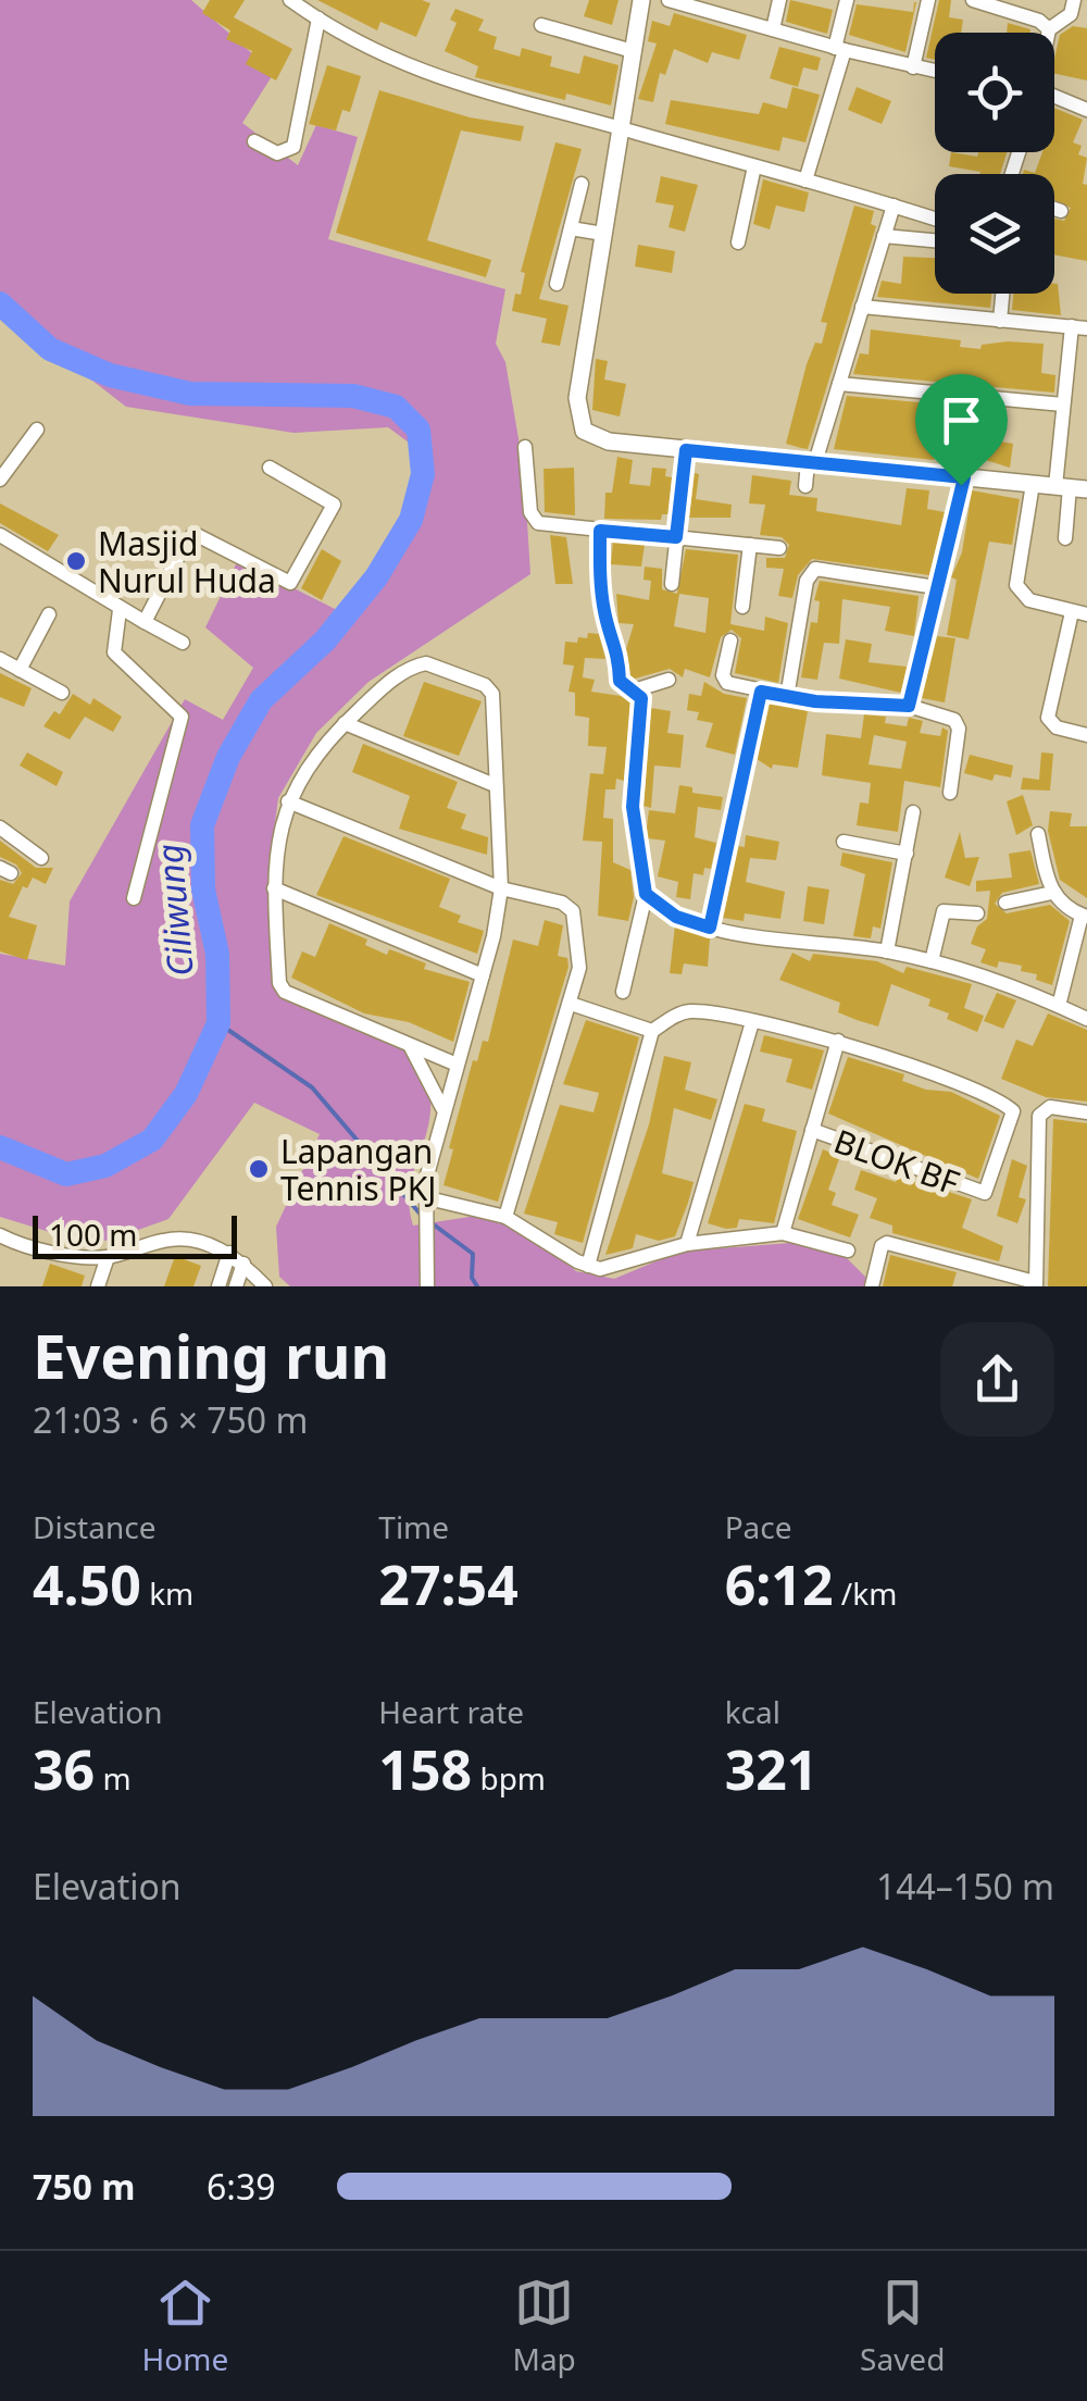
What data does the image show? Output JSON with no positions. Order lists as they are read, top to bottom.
{
  "streets": {
    "street": ["BLOK BF"]
  },
  "water": ["Ciliwung"],
  "places": ["Masjid Nurul Huda", "Lapangan Tennis PKJ"],
  "scale_bar": "100 m",
  "page": {
    "scale": "100 m",
    "heading": ["Evening run", "21:03 · 6 × 750 m"],
    "stats": [
      ["Distance", "4.50 km"],
      ["Time", "27:54"],
      ["Pace", "6:12 /km"],
      ["Elevation", "36 m"],
      ["Heart rate", "158 bpm"],
      ["kcal", "321"]
    ],
    "chart": ["Elevation", "144–150 m"],
    "list": [
      {
        "name": "750 m",
        "note": "6:39"
      }
    ],
    "tabs": ["Home", "Map", "Saved"]
  }
}
